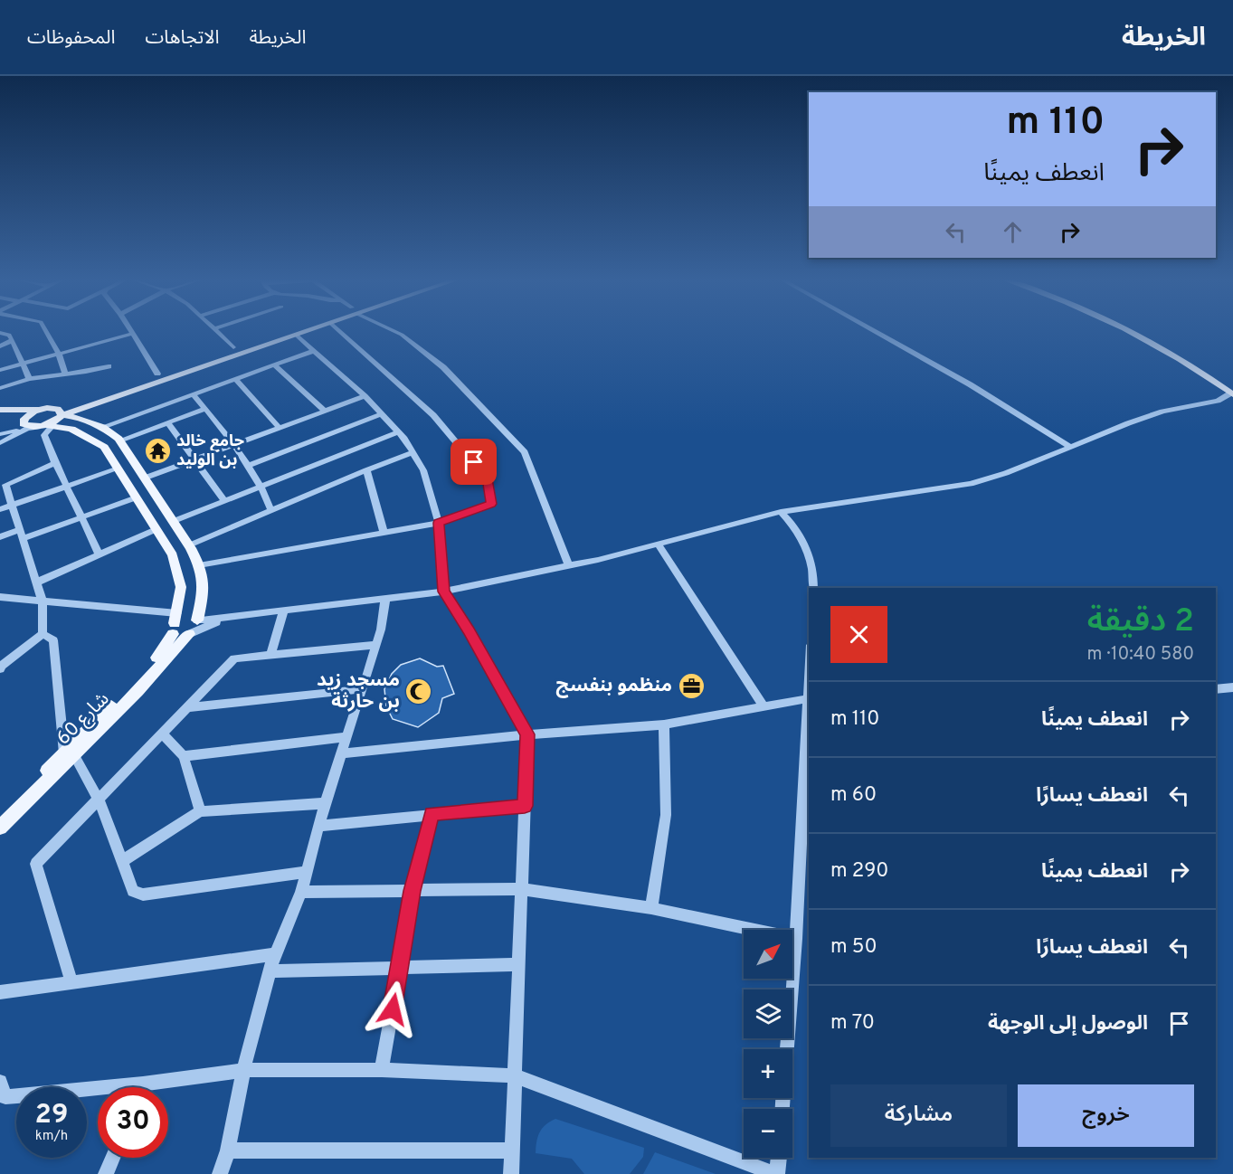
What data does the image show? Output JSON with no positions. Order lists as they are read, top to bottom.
{
  "streets": {
    "main road": ["شارع 60"]
  },
  "places": {
    "temple": ["جامع خالد بن الوليد"],
    "office": ["منظمو بنفسج"],
    "mosque": ["مسجد زيد بن حارثة"]
  },
  "north": "top right",
  "page": {
    "header": "الخريطة",
    "nav": ["الخريطة", "الاتجاهات", "المحفوظات"],
    "turn": ["110 m", "انعطف يمينًا"],
    "heading": ["2 دقيقة", "580 m · 10:40"],
    "list": [
      {
        "name": "انعطف يمينًا",
        "value": "110 m"
      },
      {
        "name": "انعطف يسارًا",
        "value": "60 m"
      },
      {
        "name": "انعطف يمينًا",
        "value": "290 m"
      },
      {
        "name": "انعطف يسارًا",
        "value": "50 m"
      },
      {
        "name": "الوصول إلى الوجهة",
        "value": "70 m"
      }
    ],
    "map_buttons": ["+", "−"],
    "buttons": ["خروج", "مشاركة"],
    "speed": "29 km/h",
    "limit": "30"
  }
}
